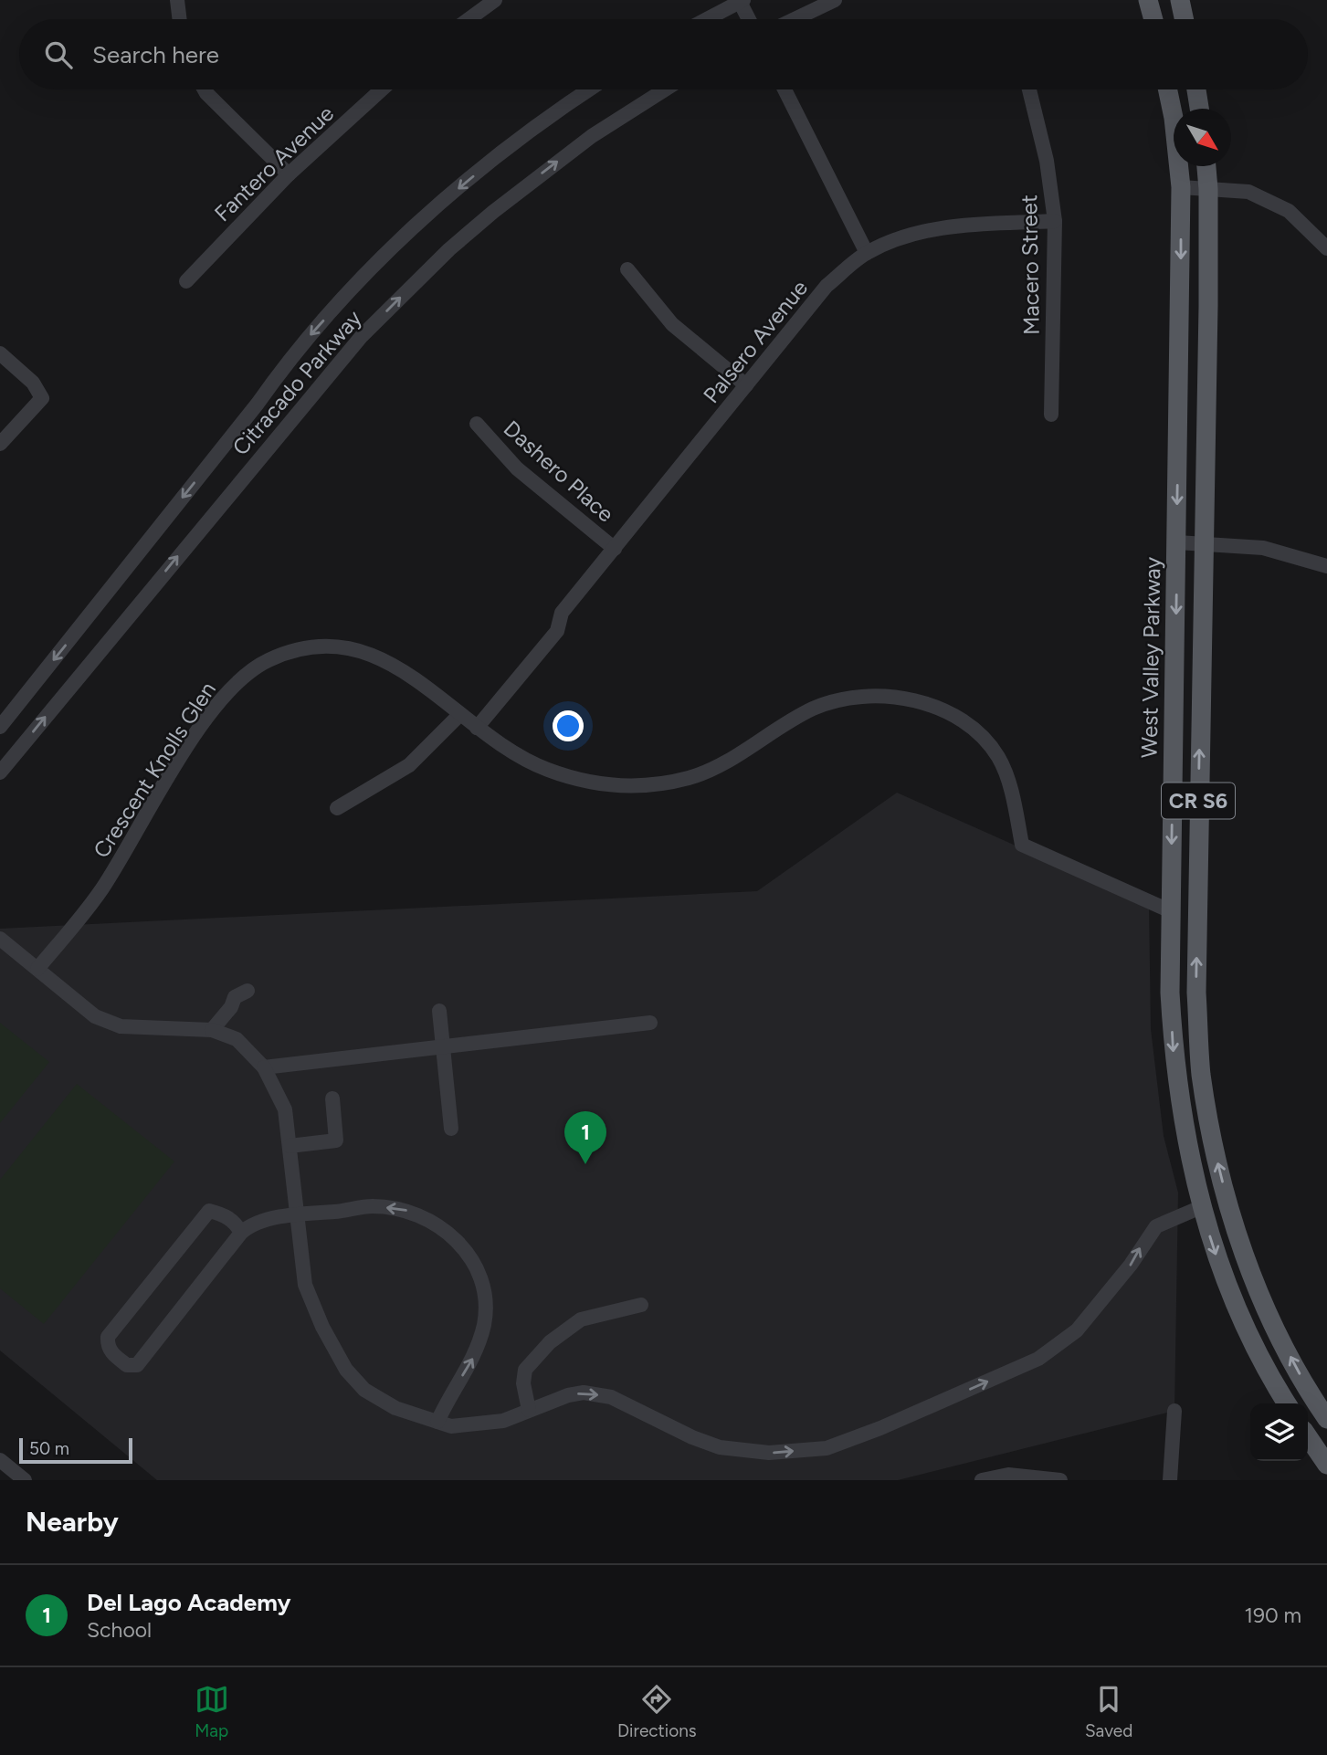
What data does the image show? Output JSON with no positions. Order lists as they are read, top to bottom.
{
  "streets": {
    "main road": ["West Valley Parkway", "CR S6"],
    "street": [
      "Fantero Avenue",
      "Macero Street",
      "Palsero Avenue",
      "Citracado Parkway",
      "Dashero Place",
      "Crescent Knolls Glen"
    ]
  },
  "crossings": [
    ["Macero Street", "Palsero Avenue"],
    ["Palsero Avenue", "Dashero Place"],
    ["Palsero Avenue", "Crescent Knolls Glen"],
    ["West Valley Parkway", "Crescent Knolls Glen"]
  ],
  "scale_bar": "50 m",
  "north": "bottom right",
  "page": {
    "search": "Search here",
    "pins": "1",
    "scale": "50 m",
    "heading": "Nearby",
    "list": [
      {
        "mark": "1",
        "name": "Del Lago Academy",
        "note": "School",
        "value": "190 m"
      }
    ],
    "nav": ["Map", "Directions", "Saved"]
  }
}
